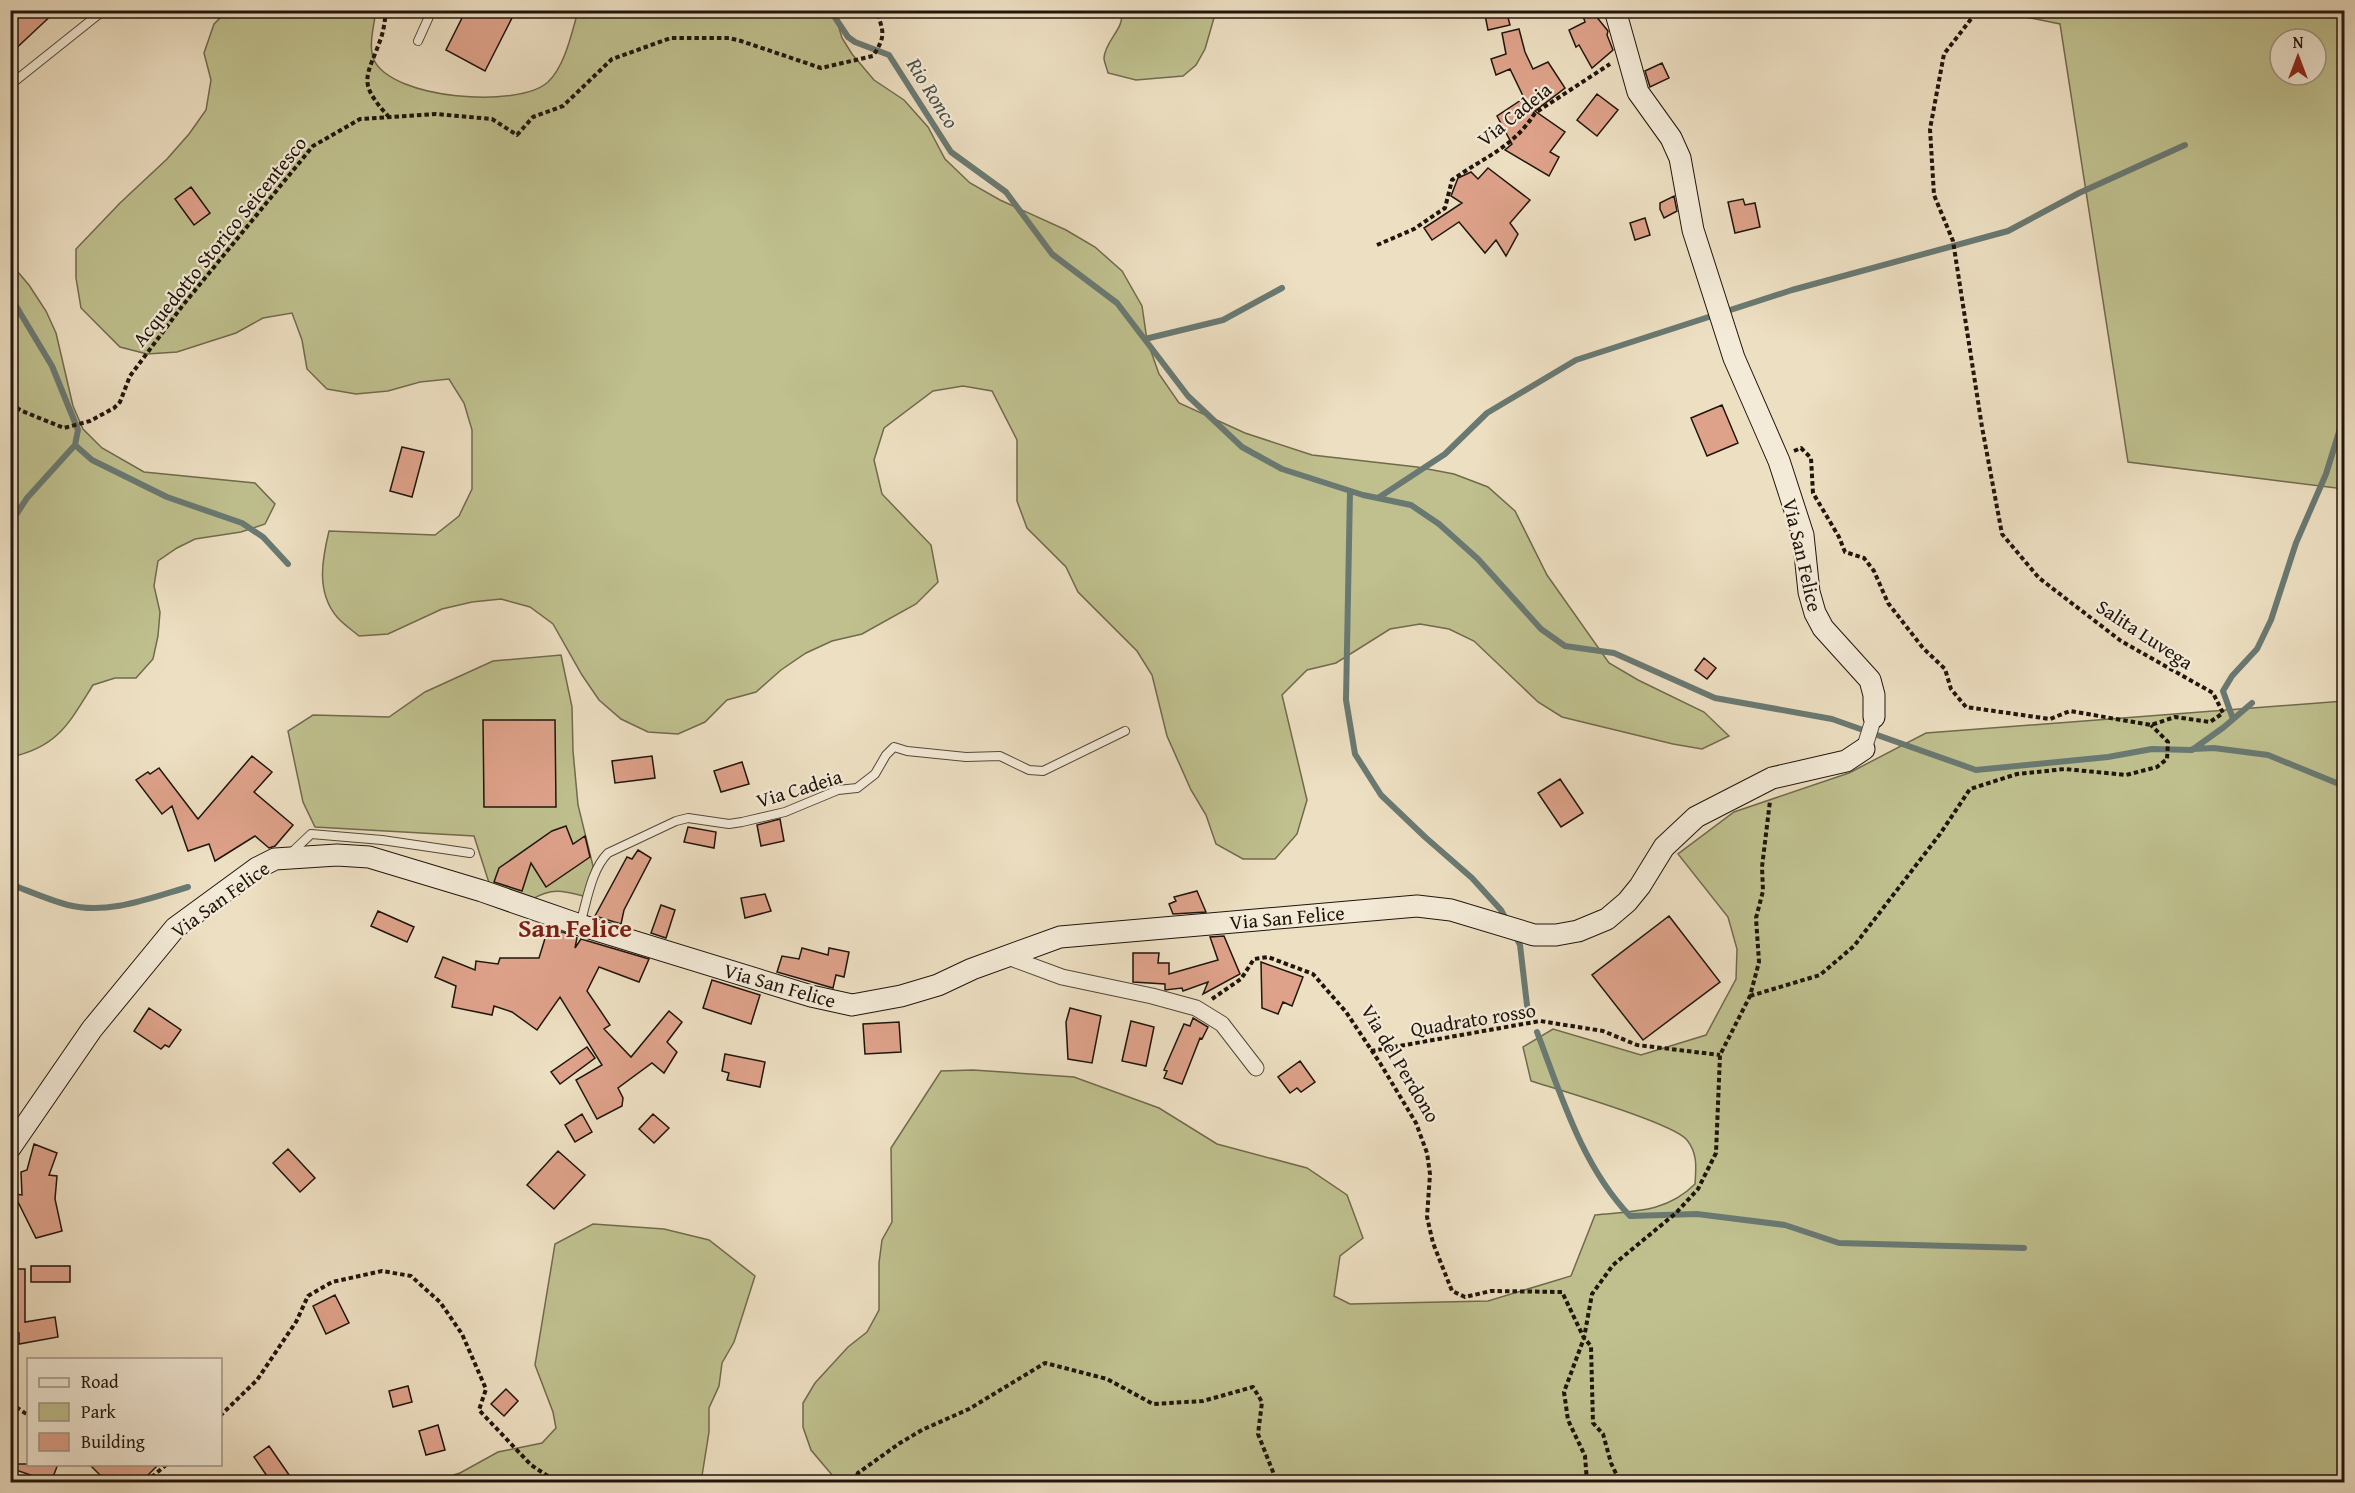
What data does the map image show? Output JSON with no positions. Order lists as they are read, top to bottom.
{
  "streets": {
    "street": ["Via San Felice"],
    "lane": ["Via Cadeia"],
    "path": [
      "Acquedotto Storico Seicentesco",
      "Salita Luvega",
      "Quadrato rosso",
      "Via del Perdono"
    ]
  },
  "crossings": [
    ["Via Cadeia", "Via San Felice"],
    ["Via San Felice", "Salita Luvega"],
    ["Quadrato rosso", "Via del Perdono"]
  ],
  "districts": ["San Felice"],
  "water": ["Rio Ronco"],
  "legend": ["Road", "Park", "Building"],
  "north": "top"
}
